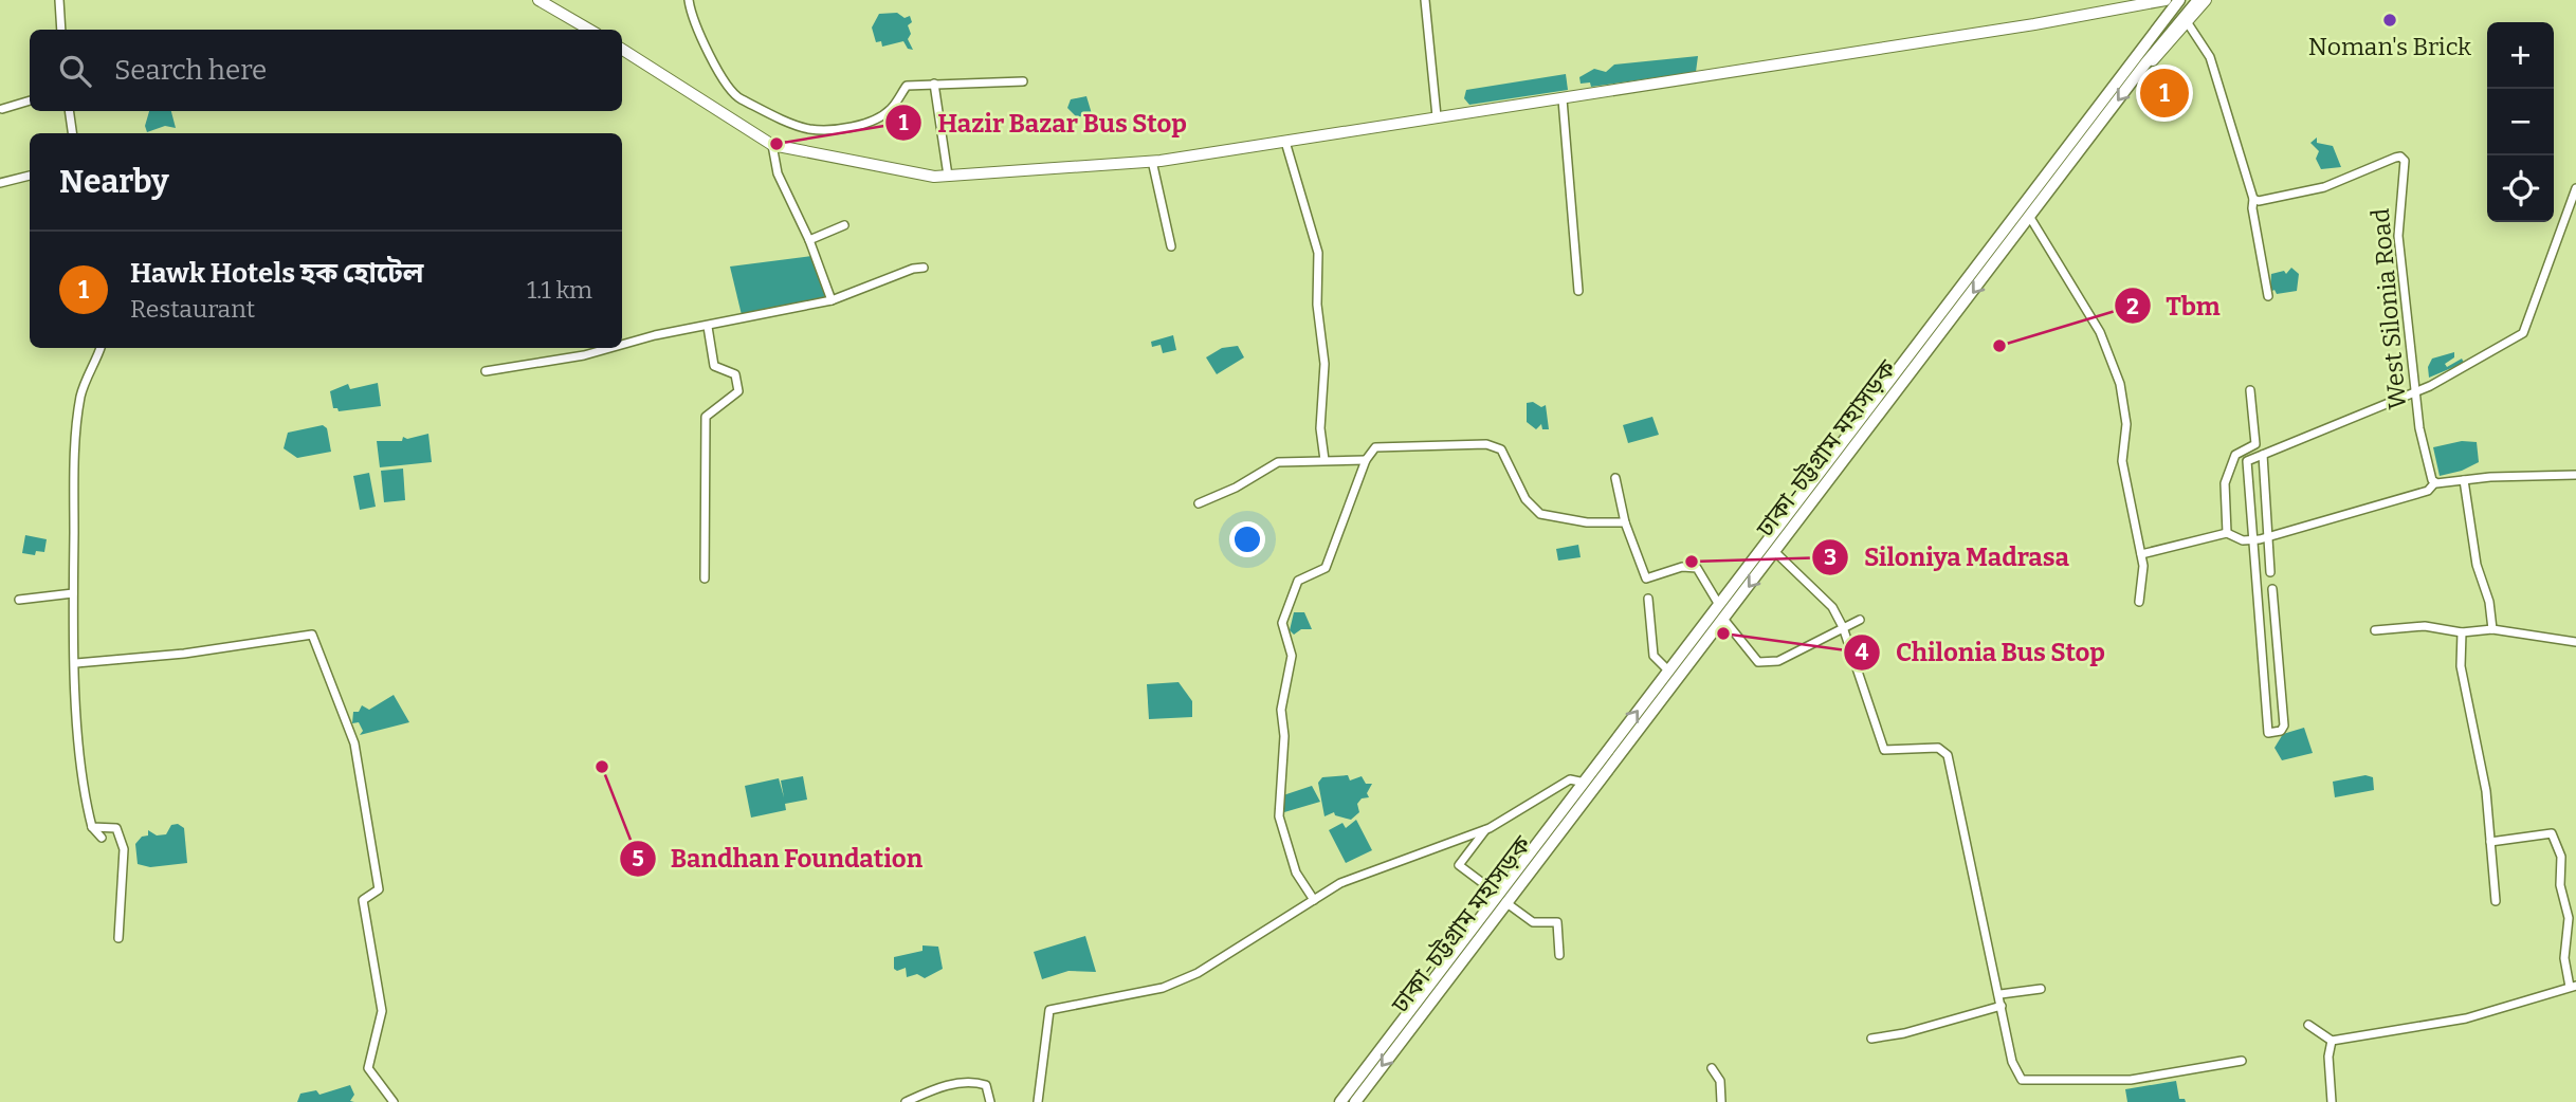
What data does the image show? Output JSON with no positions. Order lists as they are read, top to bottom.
{
  "streets": {
    "highway": ["ঢাকা-চট্টগ্রাম মহাসড়ক"],
    "street": ["West Silonia Road"]
  },
  "places": [
    "Noman's Brick",
    "Hazir Bazar Bus Stop",
    "Tbm",
    "Siloniya Madrasa",
    "Chilonia Bus Stop",
    "Bandhan Foundation"
  ],
  "page": {
    "map_buttons": ["+", "−"],
    "search": "Search here",
    "pins": "1",
    "heading": "Nearby",
    "list": [
      {
        "mark": "1",
        "name": "Hawk Hotels হক হোটেল",
        "note": "Restaurant",
        "value": "1.1 km"
      }
    ]
  }
}
